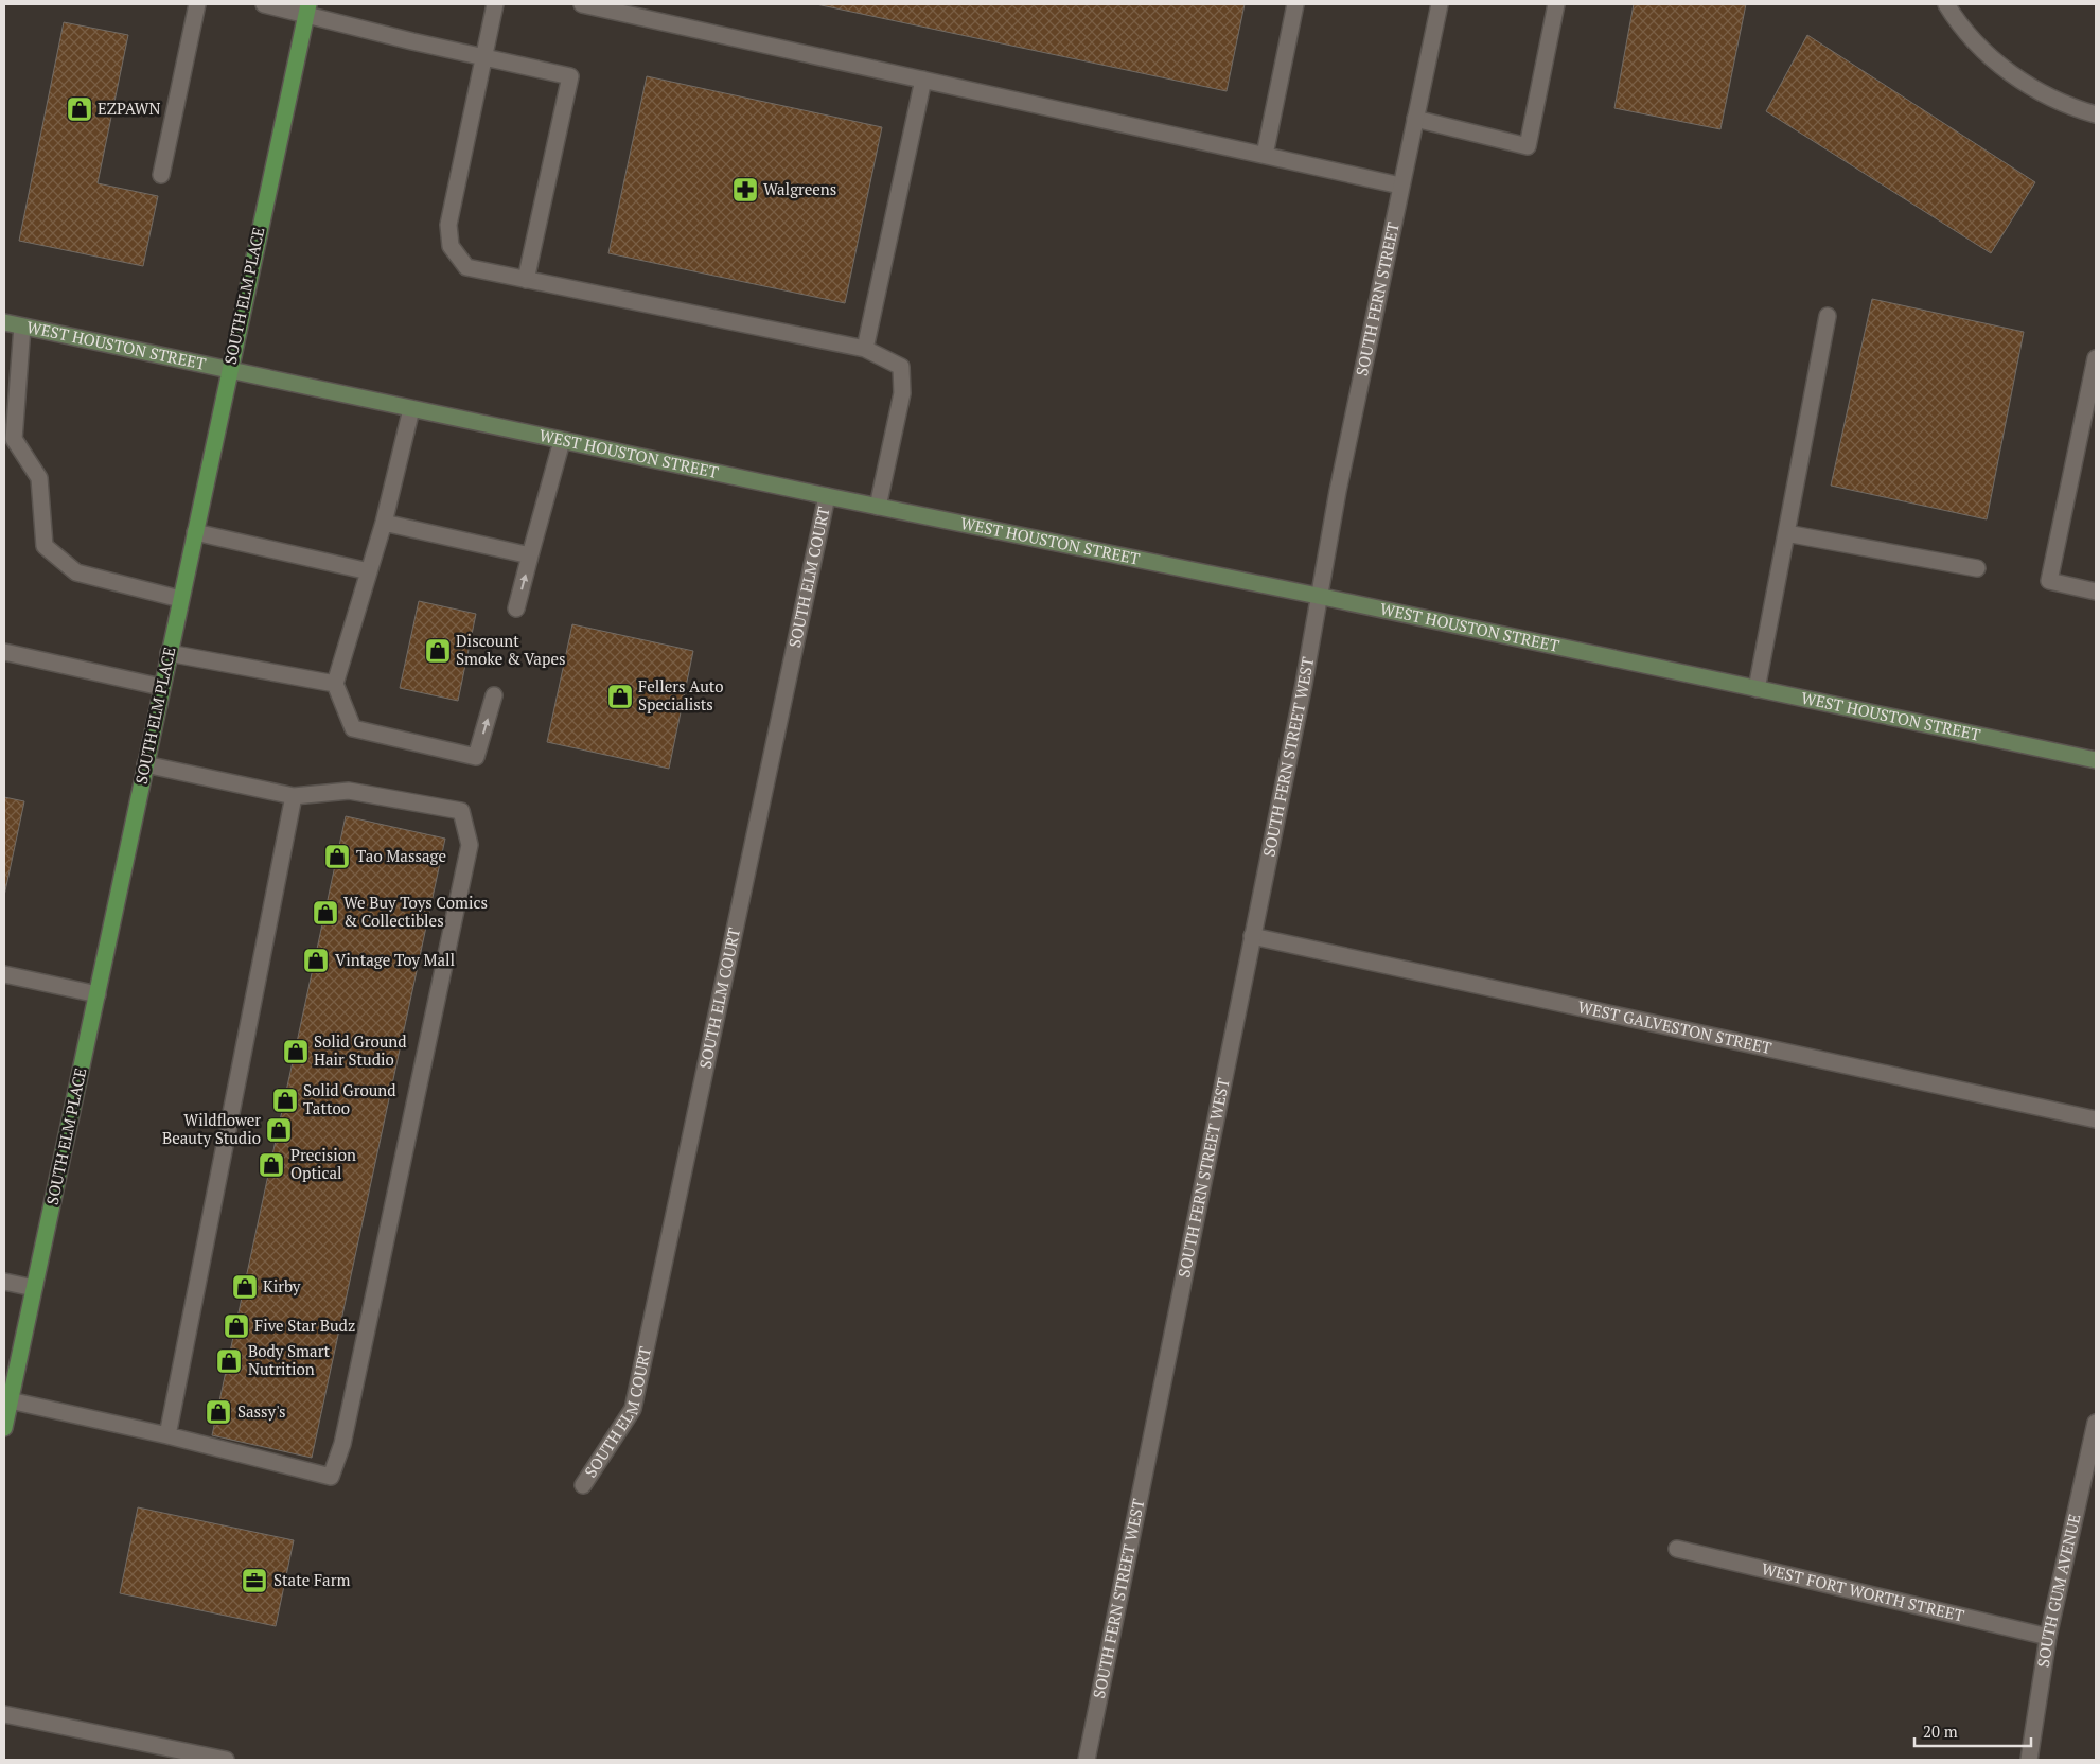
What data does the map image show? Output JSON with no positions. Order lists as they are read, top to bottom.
{
  "streets": {
    "main road": ["SOUTH ELM PLACE", "WEST HOUSTON STREET"],
    "street": [
      "SOUTH FERN STREET",
      "SOUTH ELM COURT",
      "SOUTH FERN STREET WEST",
      "WEST GALVESTON STREET",
      "SOUTH GUM AVENUE",
      "WEST FORT WORTH STREET"
    ]
  },
  "crossings": [
    ["SOUTH ELM PLACE", "WEST HOUSTON STREET"],
    ["SOUTH FERN STREET", "WEST HOUSTON STREET"],
    ["SOUTH FERN STREET", "SOUTH FERN STREET WEST"],
    ["WEST HOUSTON STREET", "SOUTH ELM COURT"],
    ["WEST HOUSTON STREET", "SOUTH FERN STREET WEST"],
    ["SOUTH FERN STREET WEST", "WEST GALVESTON STREET"],
    ["SOUTH GUM AVENUE", "WEST FORT WORTH STREET"]
  ],
  "places": {
    "shop": [
      "EZPAWN",
      "Discount Smoke & Vapes",
      "Fellers Auto Specialists",
      "Tao Massage",
      "We Buy Toys Comics & Collectibles",
      "Vintage Toy Mall",
      "Solid Ground Hair Studio",
      "Solid Ground Tattoo",
      "Wildflower Beauty Studio",
      "Precision Optical",
      "Kirby",
      "Five Star Budz",
      "Body Smart Nutrition",
      "Sassy's"
    ],
    "pharmacy": ["Walgreens"],
    "office": ["State Farm"]
  },
  "scale_bar": "20 m"
}
